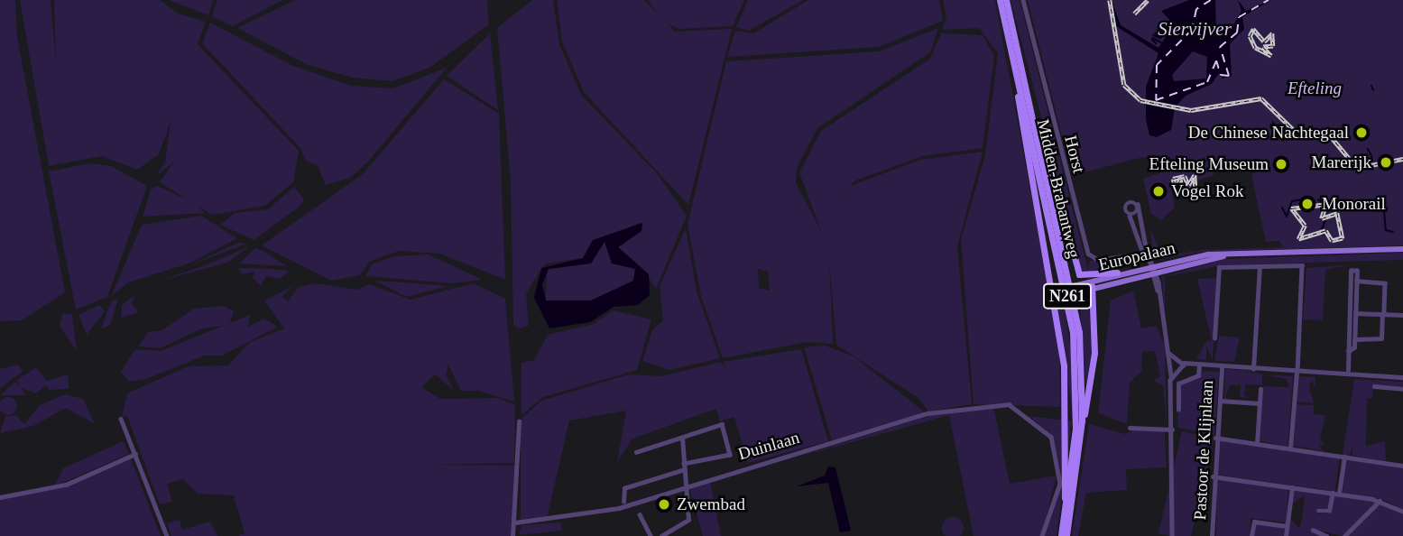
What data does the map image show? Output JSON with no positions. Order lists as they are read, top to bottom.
{
  "streets": {
    "highway": ["Midden-Brabantweg", "N261"],
    "main road": ["Europalaan"],
    "street": ["Horst", "Duinlaan", "Pastoor de Klijnlaan"]
  },
  "crossings": [
    ["Midden-Brabantweg", "N261"],
    ["Europalaan", "N261"]
  ],
  "water": ["Siervijver"],
  "parks": ["Efteling"],
  "places": [
    "De Chinese Nachtegaal",
    "Marerijk",
    "Efteling Museum",
    "Vogel Rok",
    "Monorail",
    "Zwembad"
  ]
}
